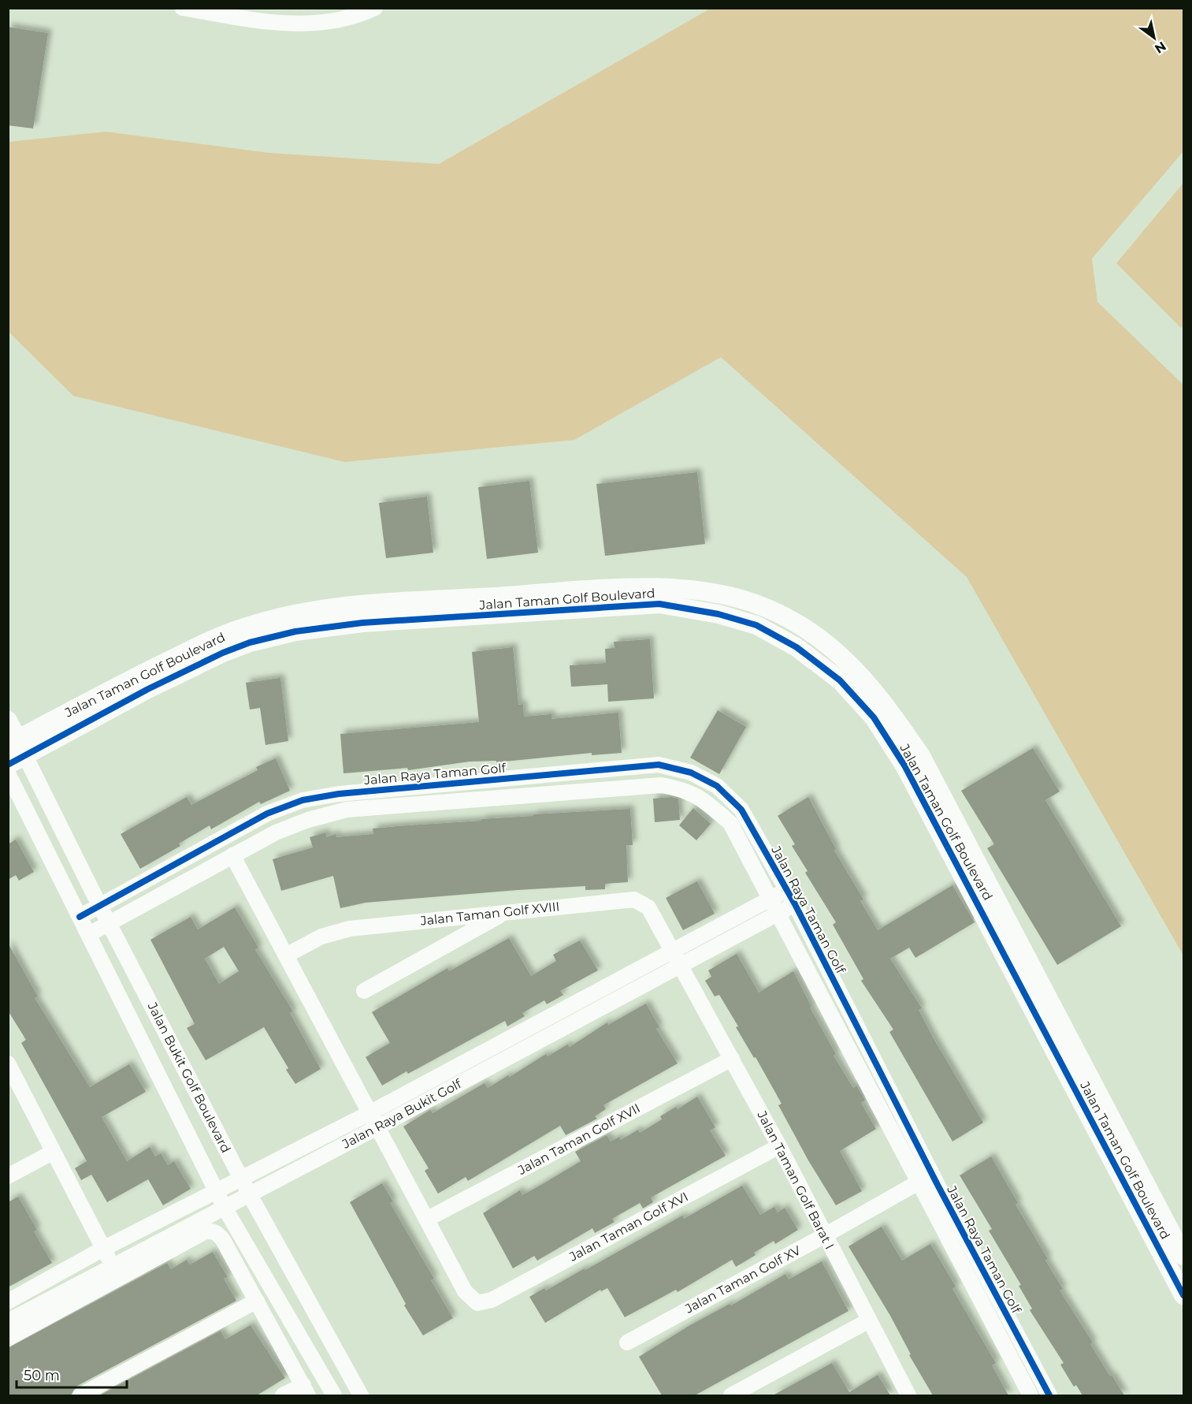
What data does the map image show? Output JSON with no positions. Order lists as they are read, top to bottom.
{
  "streets": {
    "street": [
      "Jalan Taman Golf Boulevard",
      "Jalan Raya Taman Golf",
      "Jalan Taman Golf XVIII",
      "Jalan Bukit Golf Boulevard",
      "Jalan Raya Bukit Golf",
      "Jalan Taman Golf XVII",
      "Jalan Taman Golf Barat I",
      "Jalan Taman Golf XVI",
      "Jalan Taman Golf XV"
    ]
  },
  "crossings": [
    ["Jalan Taman Golf Boulevard", "Jalan Bukit Golf Boulevard"],
    ["Jalan Raya Taman Golf", "Jalan Bukit Golf Boulevard"],
    ["Jalan Raya Taman Golf", "Jalan Raya Bukit Golf"],
    ["Jalan Raya Taman Golf", "Jalan Taman Golf XV"],
    ["Jalan Taman Golf XVIII", "Jalan Raya Bukit Golf"],
    ["Jalan Taman Golf XVIII", "Jalan Taman Golf Barat I"],
    ["Jalan Bukit Golf Boulevard", "Jalan Raya Bukit Golf"],
    ["Jalan Raya Bukit Golf", "Jalan Taman Golf Barat I"],
    ["Jalan Taman Golf XVII", "Jalan Taman Golf Barat I"],
    ["Jalan Taman Golf XVII", "Jalan Taman Golf XVI"],
    ["Jalan Taman Golf Barat I", "Jalan Taman Golf XVI"],
    ["Jalan Taman Golf Barat I", "Jalan Taman Golf XV"]
  ],
  "scale_bar": "50 m",
  "north": "bottom right"
}
